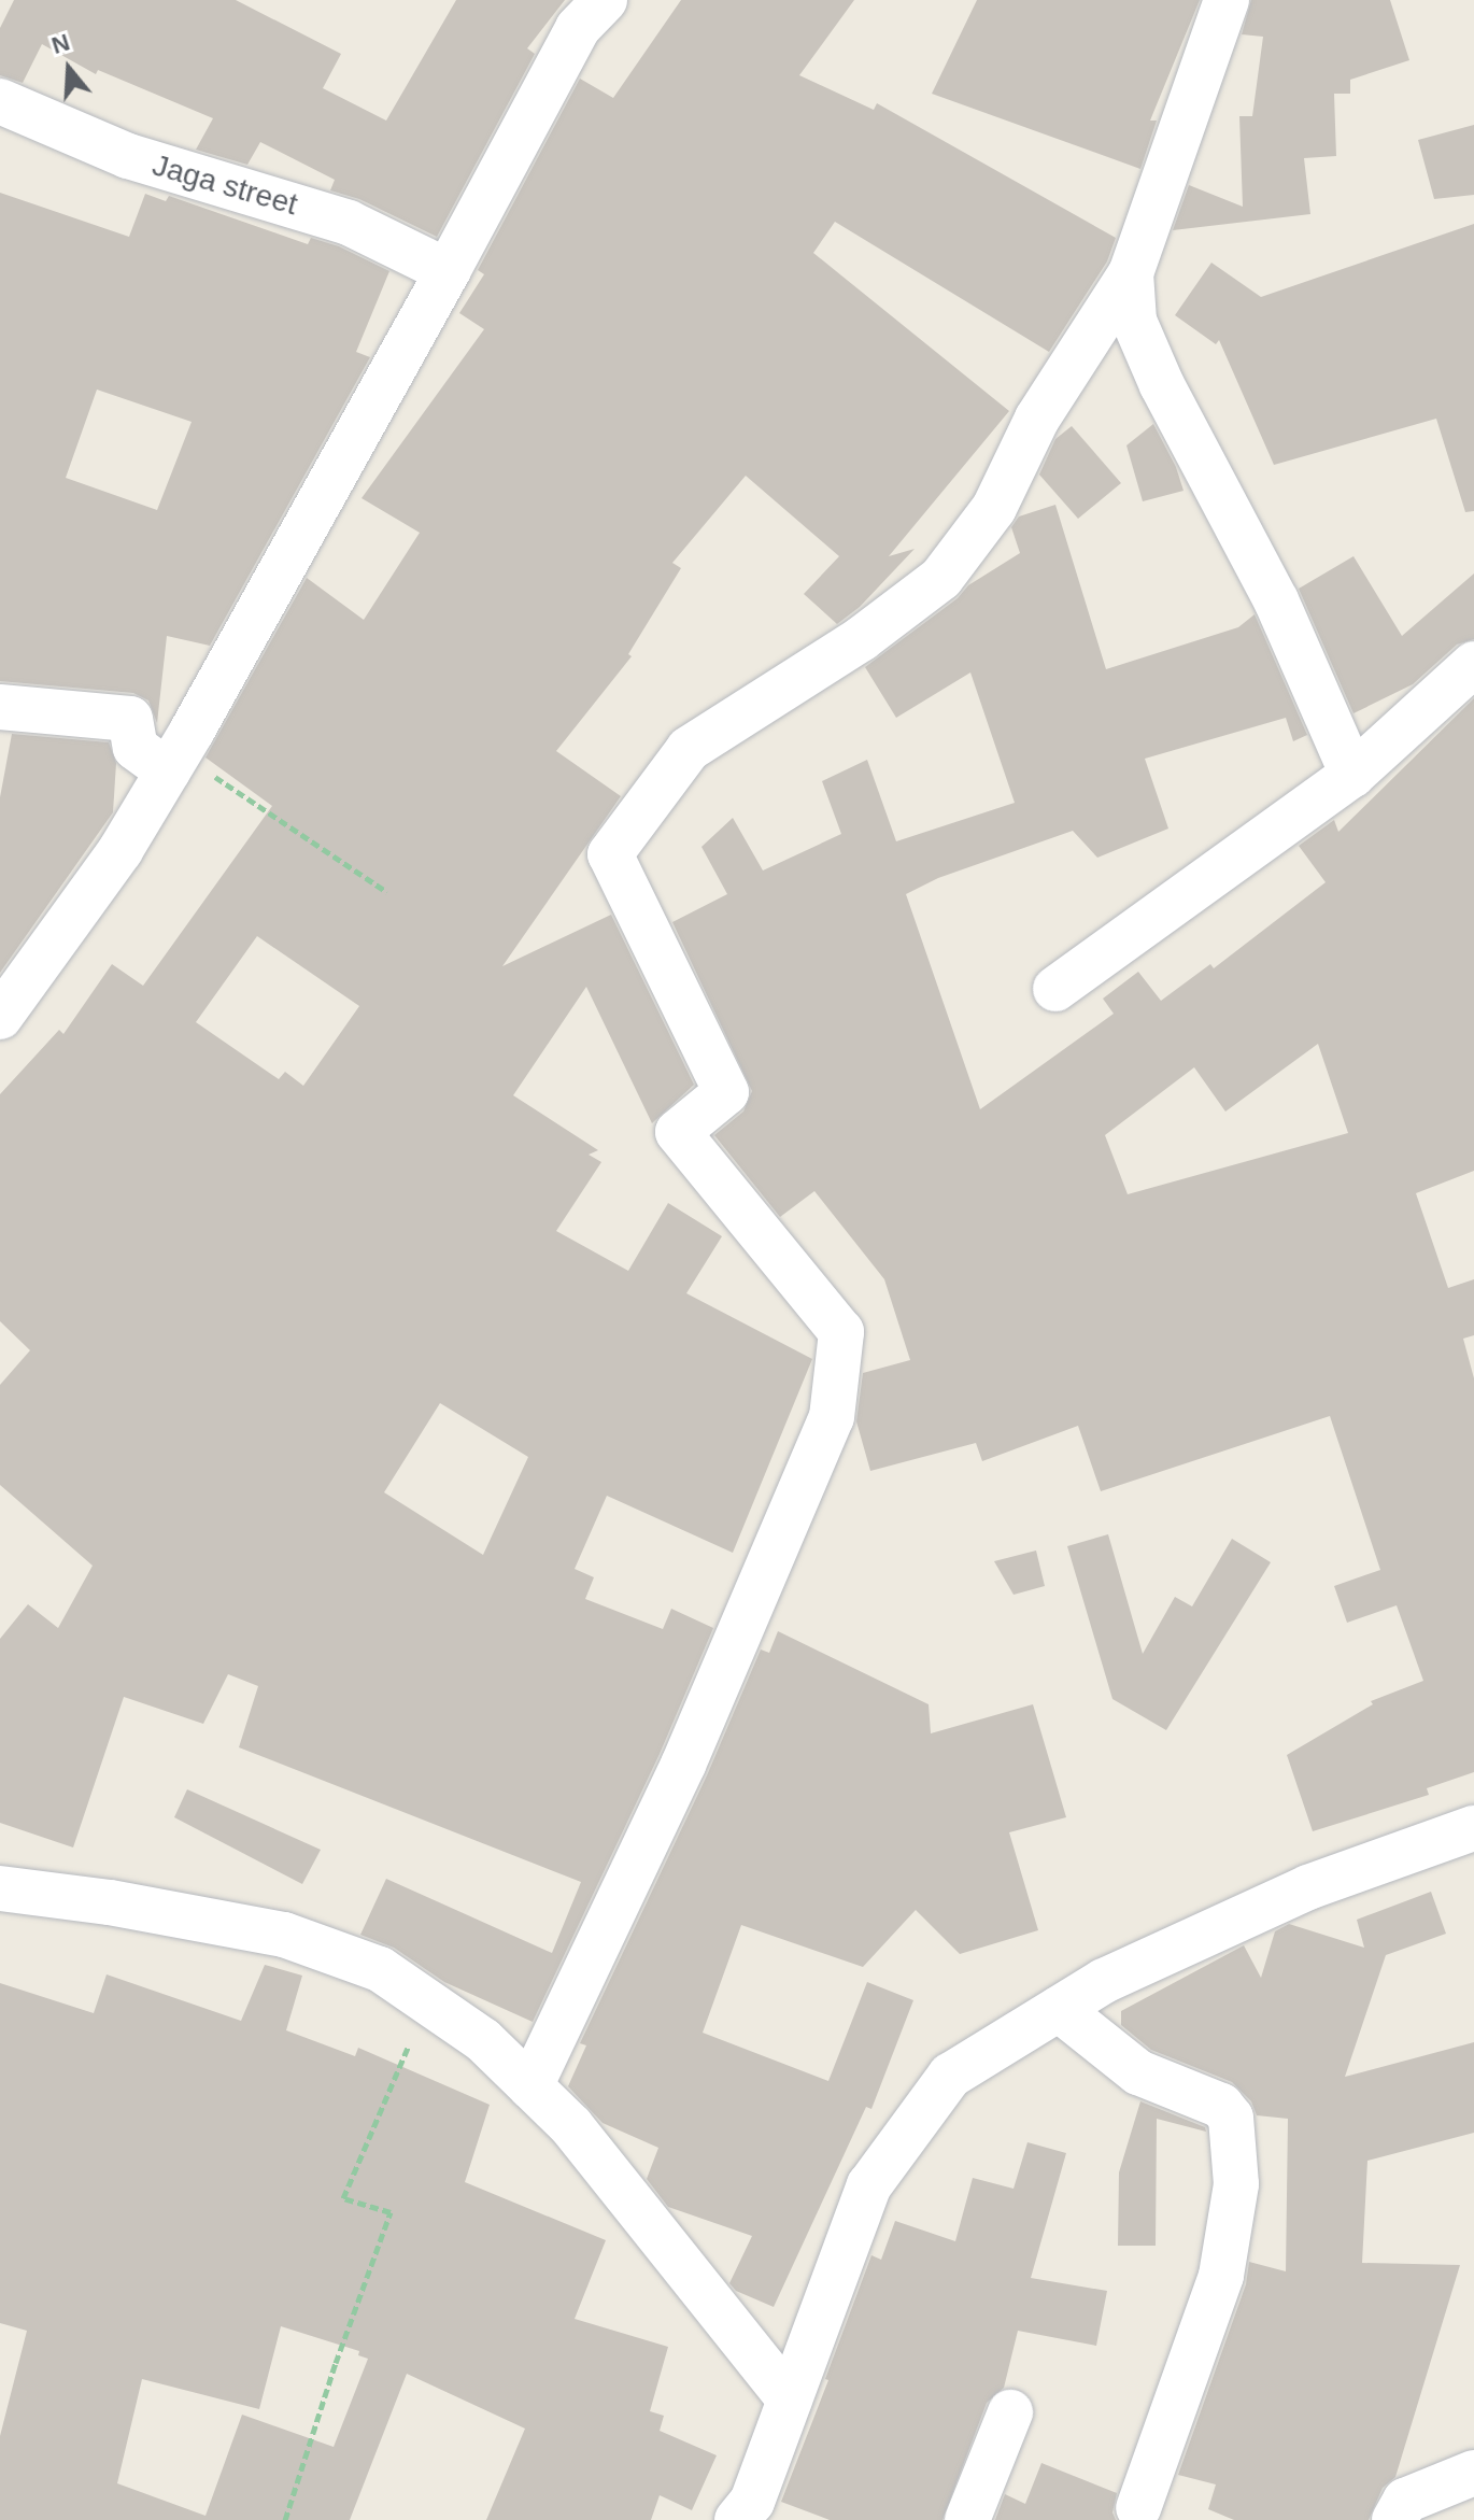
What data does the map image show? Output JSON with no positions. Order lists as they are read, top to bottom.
{
  "streets": {
    "street": ["Jaga street"]
  },
  "north": "top"
}
